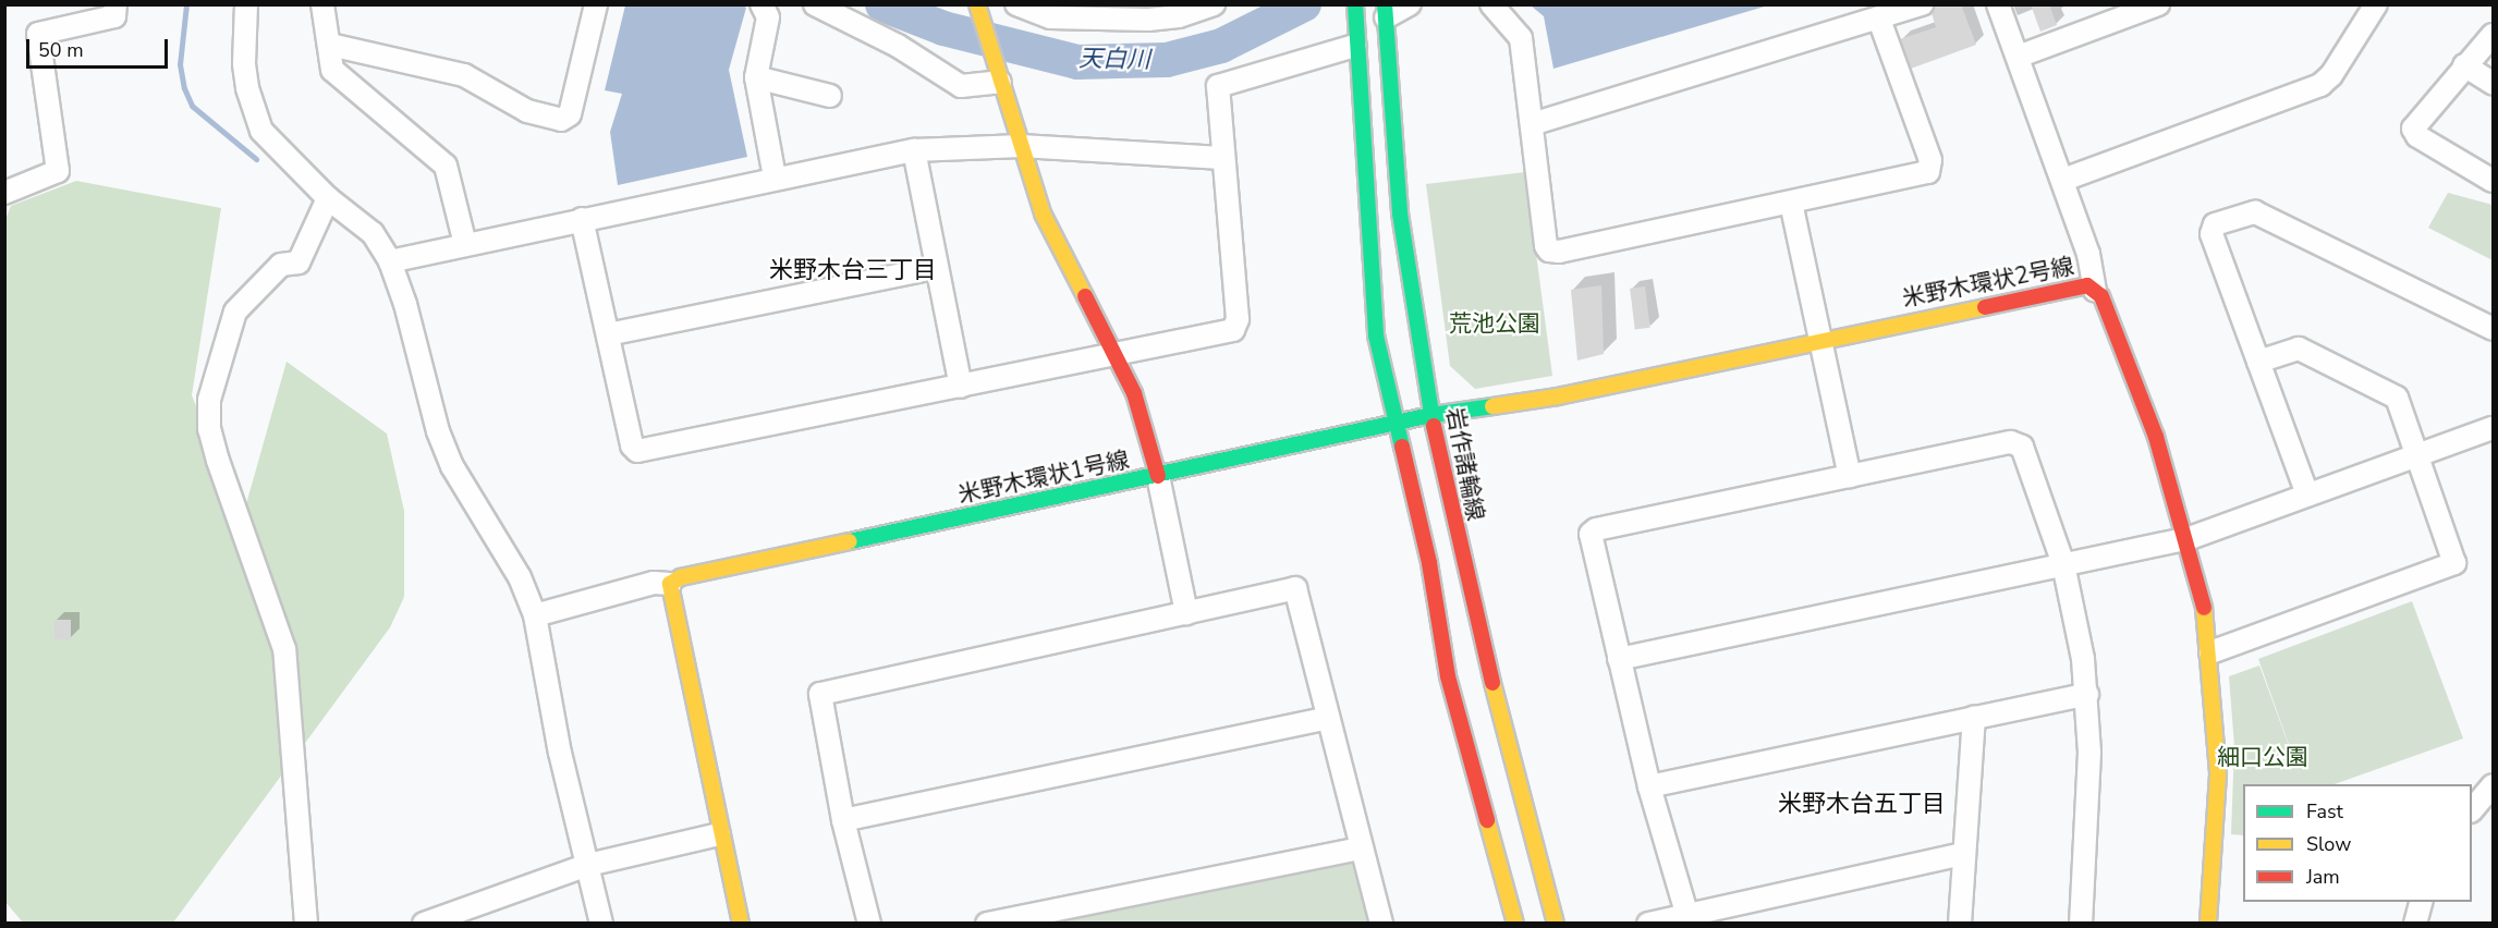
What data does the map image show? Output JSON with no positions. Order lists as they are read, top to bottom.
{
  "streets": {
    "street": ["米野木環状2号線", "岩作諸輪線", "米野木環状1号線"]
  },
  "crossings": [
    ["米野木環状2号線", "岩作諸輪線"],
    ["米野木環状2号線", "米野木環状1号線"],
    ["岩作諸輪線", "米野木環状1号線"]
  ],
  "districts": ["米野木台三丁目", "米野木台五丁目"],
  "water": ["天白川"],
  "parks": ["荒池公園", "細口公園"],
  "legend": ["Fast", "Slow", "Jam"],
  "scale_bar": "50 m"
}
